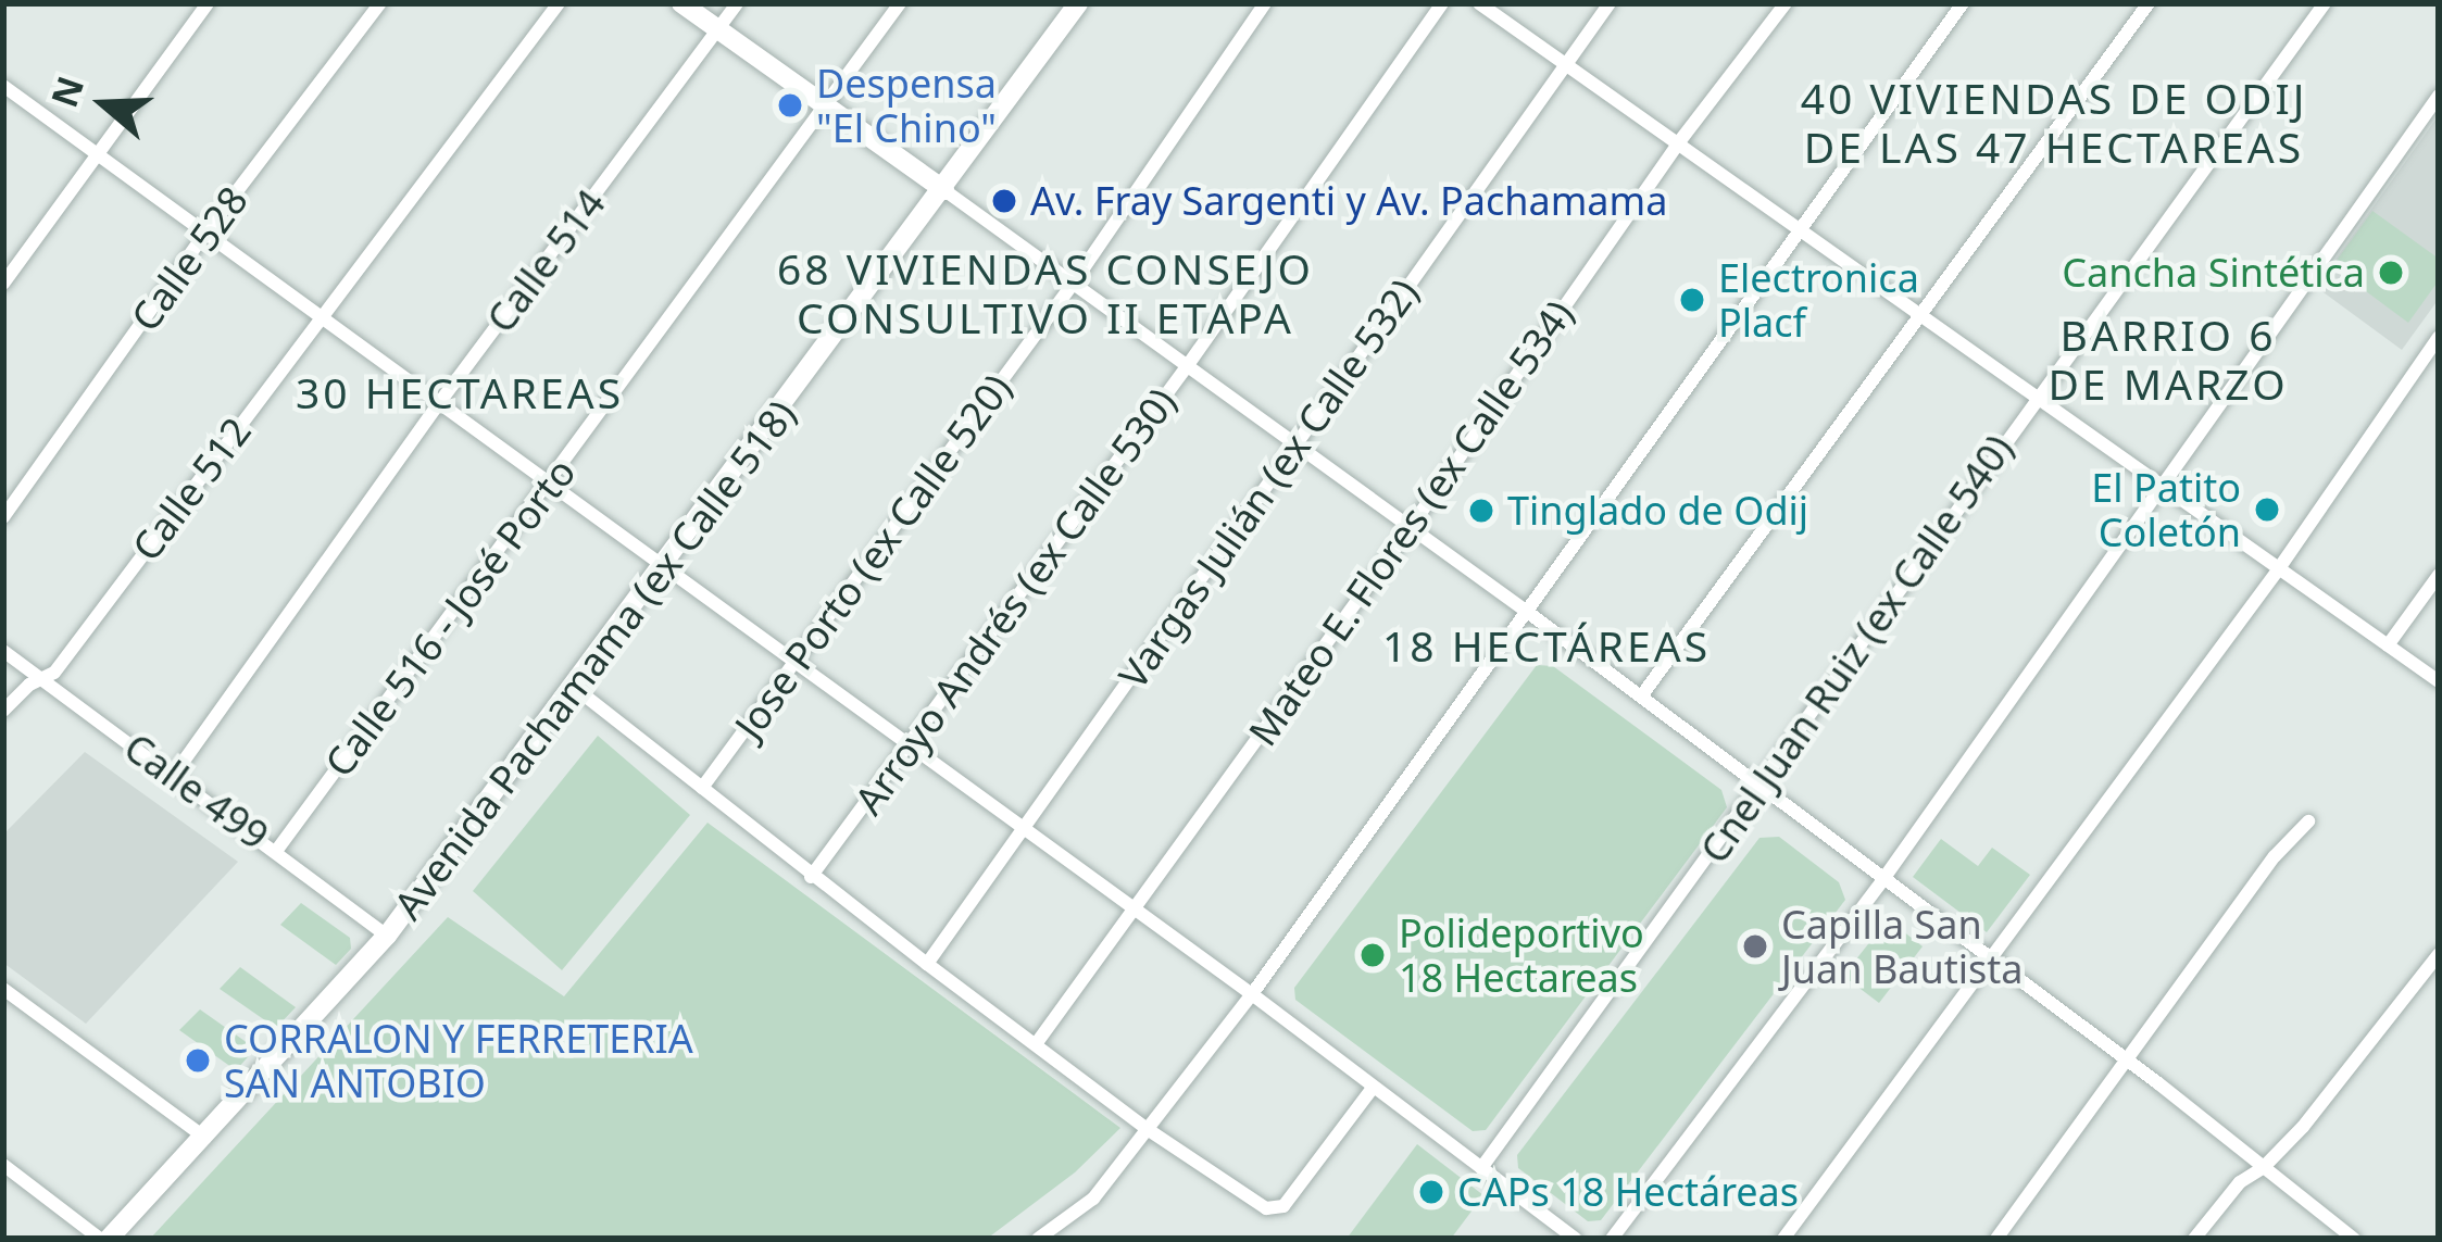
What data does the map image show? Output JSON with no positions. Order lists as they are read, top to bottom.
{
  "streets": {
    "street": [
      "Calle 528",
      "Calle 514",
      "Vargas Julián (ex Calle 532)",
      "Calle 512",
      "Mateo E. Flores (ex Calle 534)",
      "Jose Porto (ex Calle 520)",
      "Arroyo Andrés (ex Calle 530)",
      "Calle 516 - José Porto",
      "Cnel Juan Ruiz (ex Calle 540)",
      "Avenida Pachamama (ex Calle 518)",
      "Calle 499"
    ]
  },
  "crossings": [
    ["Calle 514", "Calle 499"],
    ["Calle 512", "Calle 499"],
    ["Calle 516 - José Porto", "Calle 499"],
    ["Avenida Pachamama (ex Calle 518)", "Calle 499"]
  ],
  "districts": [
    "40 VIVIENDAS DE ODIJ DE LAS 47 HECTAREAS",
    "68 VIVIENDAS CONSEJO CONSULTIVO II ETAPA",
    "BARRIO 6 DE MARZO",
    "30 HECTAREAS",
    "18 HECTÁREAS"
  ],
  "places": [
    "Despensa \"El Chino\"",
    "Av. Fray Sargenti y Av. Pachamama",
    "Cancha Sintética",
    "Electronica Placf",
    "El Patito Coletón",
    "Tinglado de Odij",
    "Capilla San Juan Bautista",
    "Polideportivo 18 Hectareas",
    "CORRALON Y FERRETERIA SAN ANTOBIO",
    "CAPs 18 Hectáreas"
  ],
  "north": "left"
}
